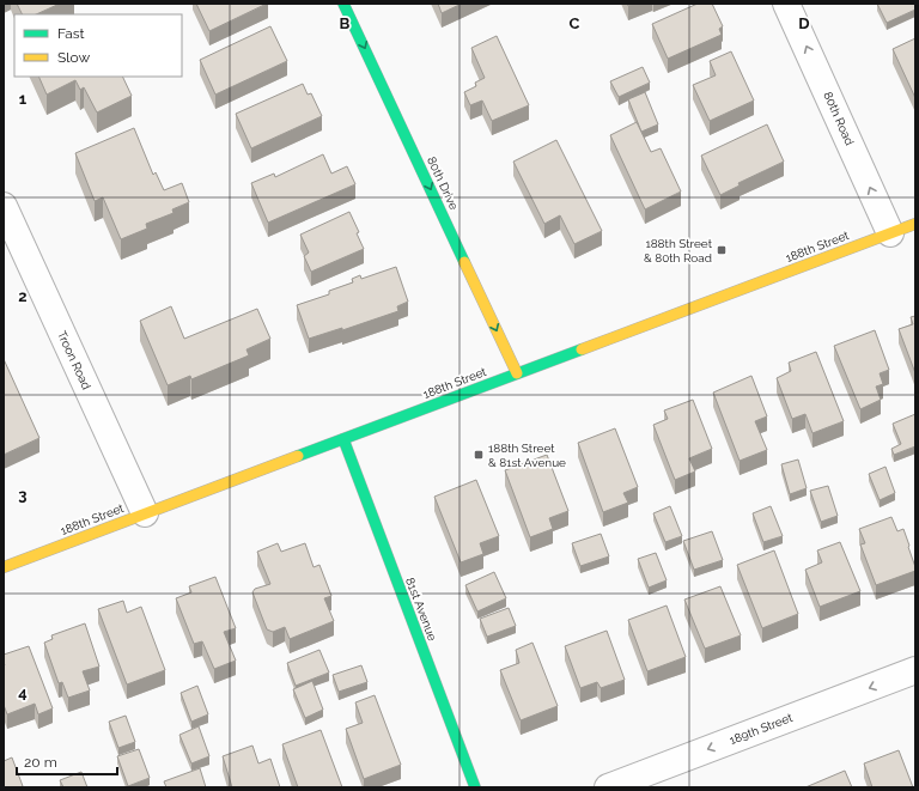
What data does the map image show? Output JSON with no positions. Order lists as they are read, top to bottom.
{
  "streets": {
    "street": [
      "80th Road",
      "80th Drive",
      "188th Street",
      "Troon Road",
      "81st Avenue",
      "189th Street"
    ]
  },
  "crossings": [
    ["80th Road", "188th Street"],
    ["80th Drive", "188th Street"],
    ["188th Street", "Troon Road"],
    ["188th Street", "81st Avenue"]
  ],
  "one_way": ["80th Road", "80th Drive", "189th Street"],
  "places": {
    "transit": ["188th Street & 80th Road", "188th Street & 81st Avenue"]
  },
  "legend": ["Fast", "Slow"],
  "scale_bar": "20 m",
  "grid": {
    "columns": ["B", "C", "D"],
    "rows": [
      "1",
      "2",
      "3",
      "4"
    ]
  }
}
